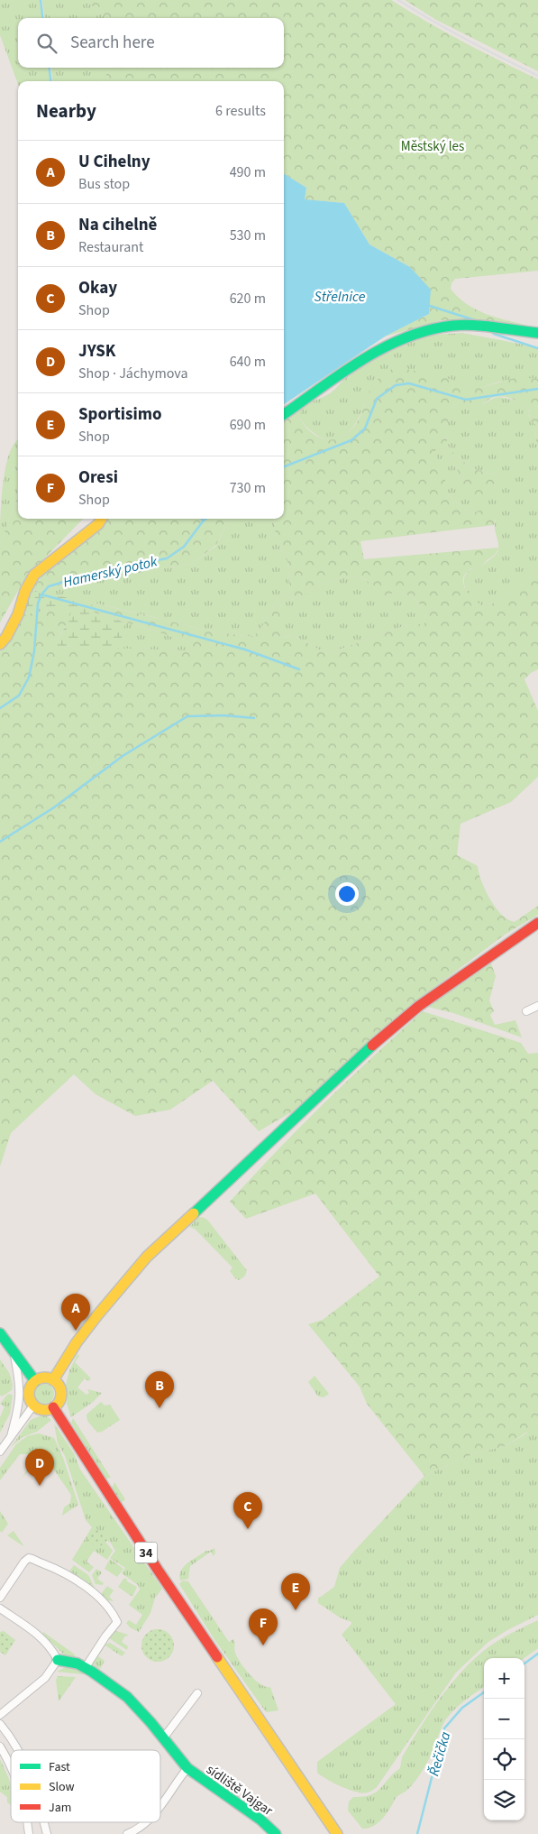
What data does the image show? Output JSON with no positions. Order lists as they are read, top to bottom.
{
  "streets": {
    "street": ["34", "sídliště Vajgar"]
  },
  "water": ["Střelnice", "Hamerský potok", "Řečička"],
  "parks": ["Městský les"],
  "legend": ["Fast", "Slow", "Jam"],
  "page": {
    "search": "Search here",
    "heading": ["Nearby", "6 results"],
    "list": [
      {
        "mark": "A",
        "name": "U Cihelny",
        "note": "Bus stop",
        "value": "490 m"
      },
      {
        "mark": "B",
        "name": "Na cihelně",
        "note": "Restaurant",
        "value": "530 m"
      },
      {
        "mark": "C",
        "name": "Okay",
        "note": "Shop",
        "value": "620 m"
      },
      {
        "mark": "D",
        "name": "JYSK",
        "note": "Shop · Jáchymova",
        "value": "640 m"
      },
      {
        "mark": "E",
        "name": "Sportisimo",
        "note": "Shop",
        "value": "690 m"
      },
      {
        "mark": "F",
        "name": "Oresi",
        "note": "Shop",
        "value": "730 m"
      }
    ],
    "pins": [
      "A",
      "B",
      "D",
      "C",
      "E",
      "F"
    ],
    "map_buttons": ["+", "−"]
  }
}
